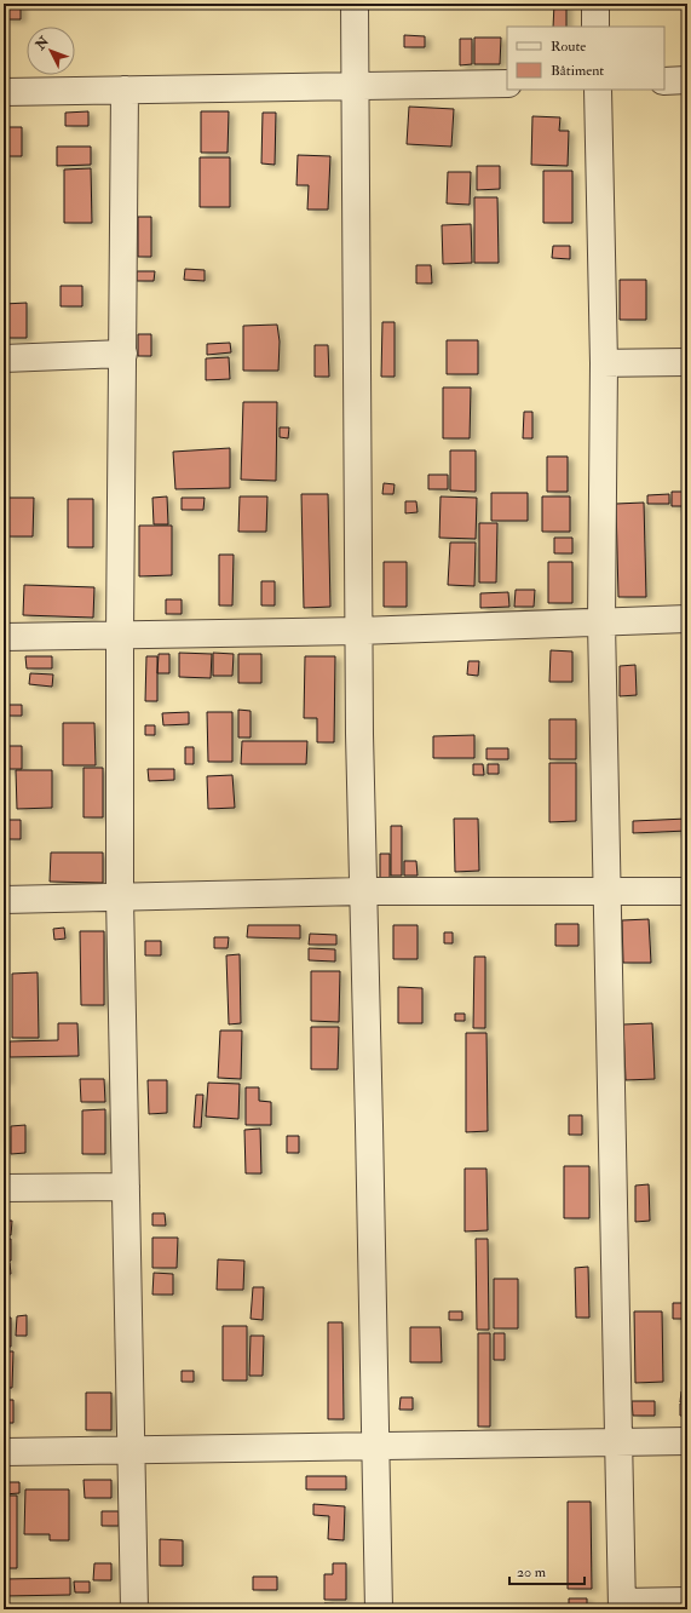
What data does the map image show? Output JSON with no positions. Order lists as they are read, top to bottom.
{
  "legend": ["Route", "Bâtiment"],
  "scale_bar": "20 m",
  "north": "top left"
}
